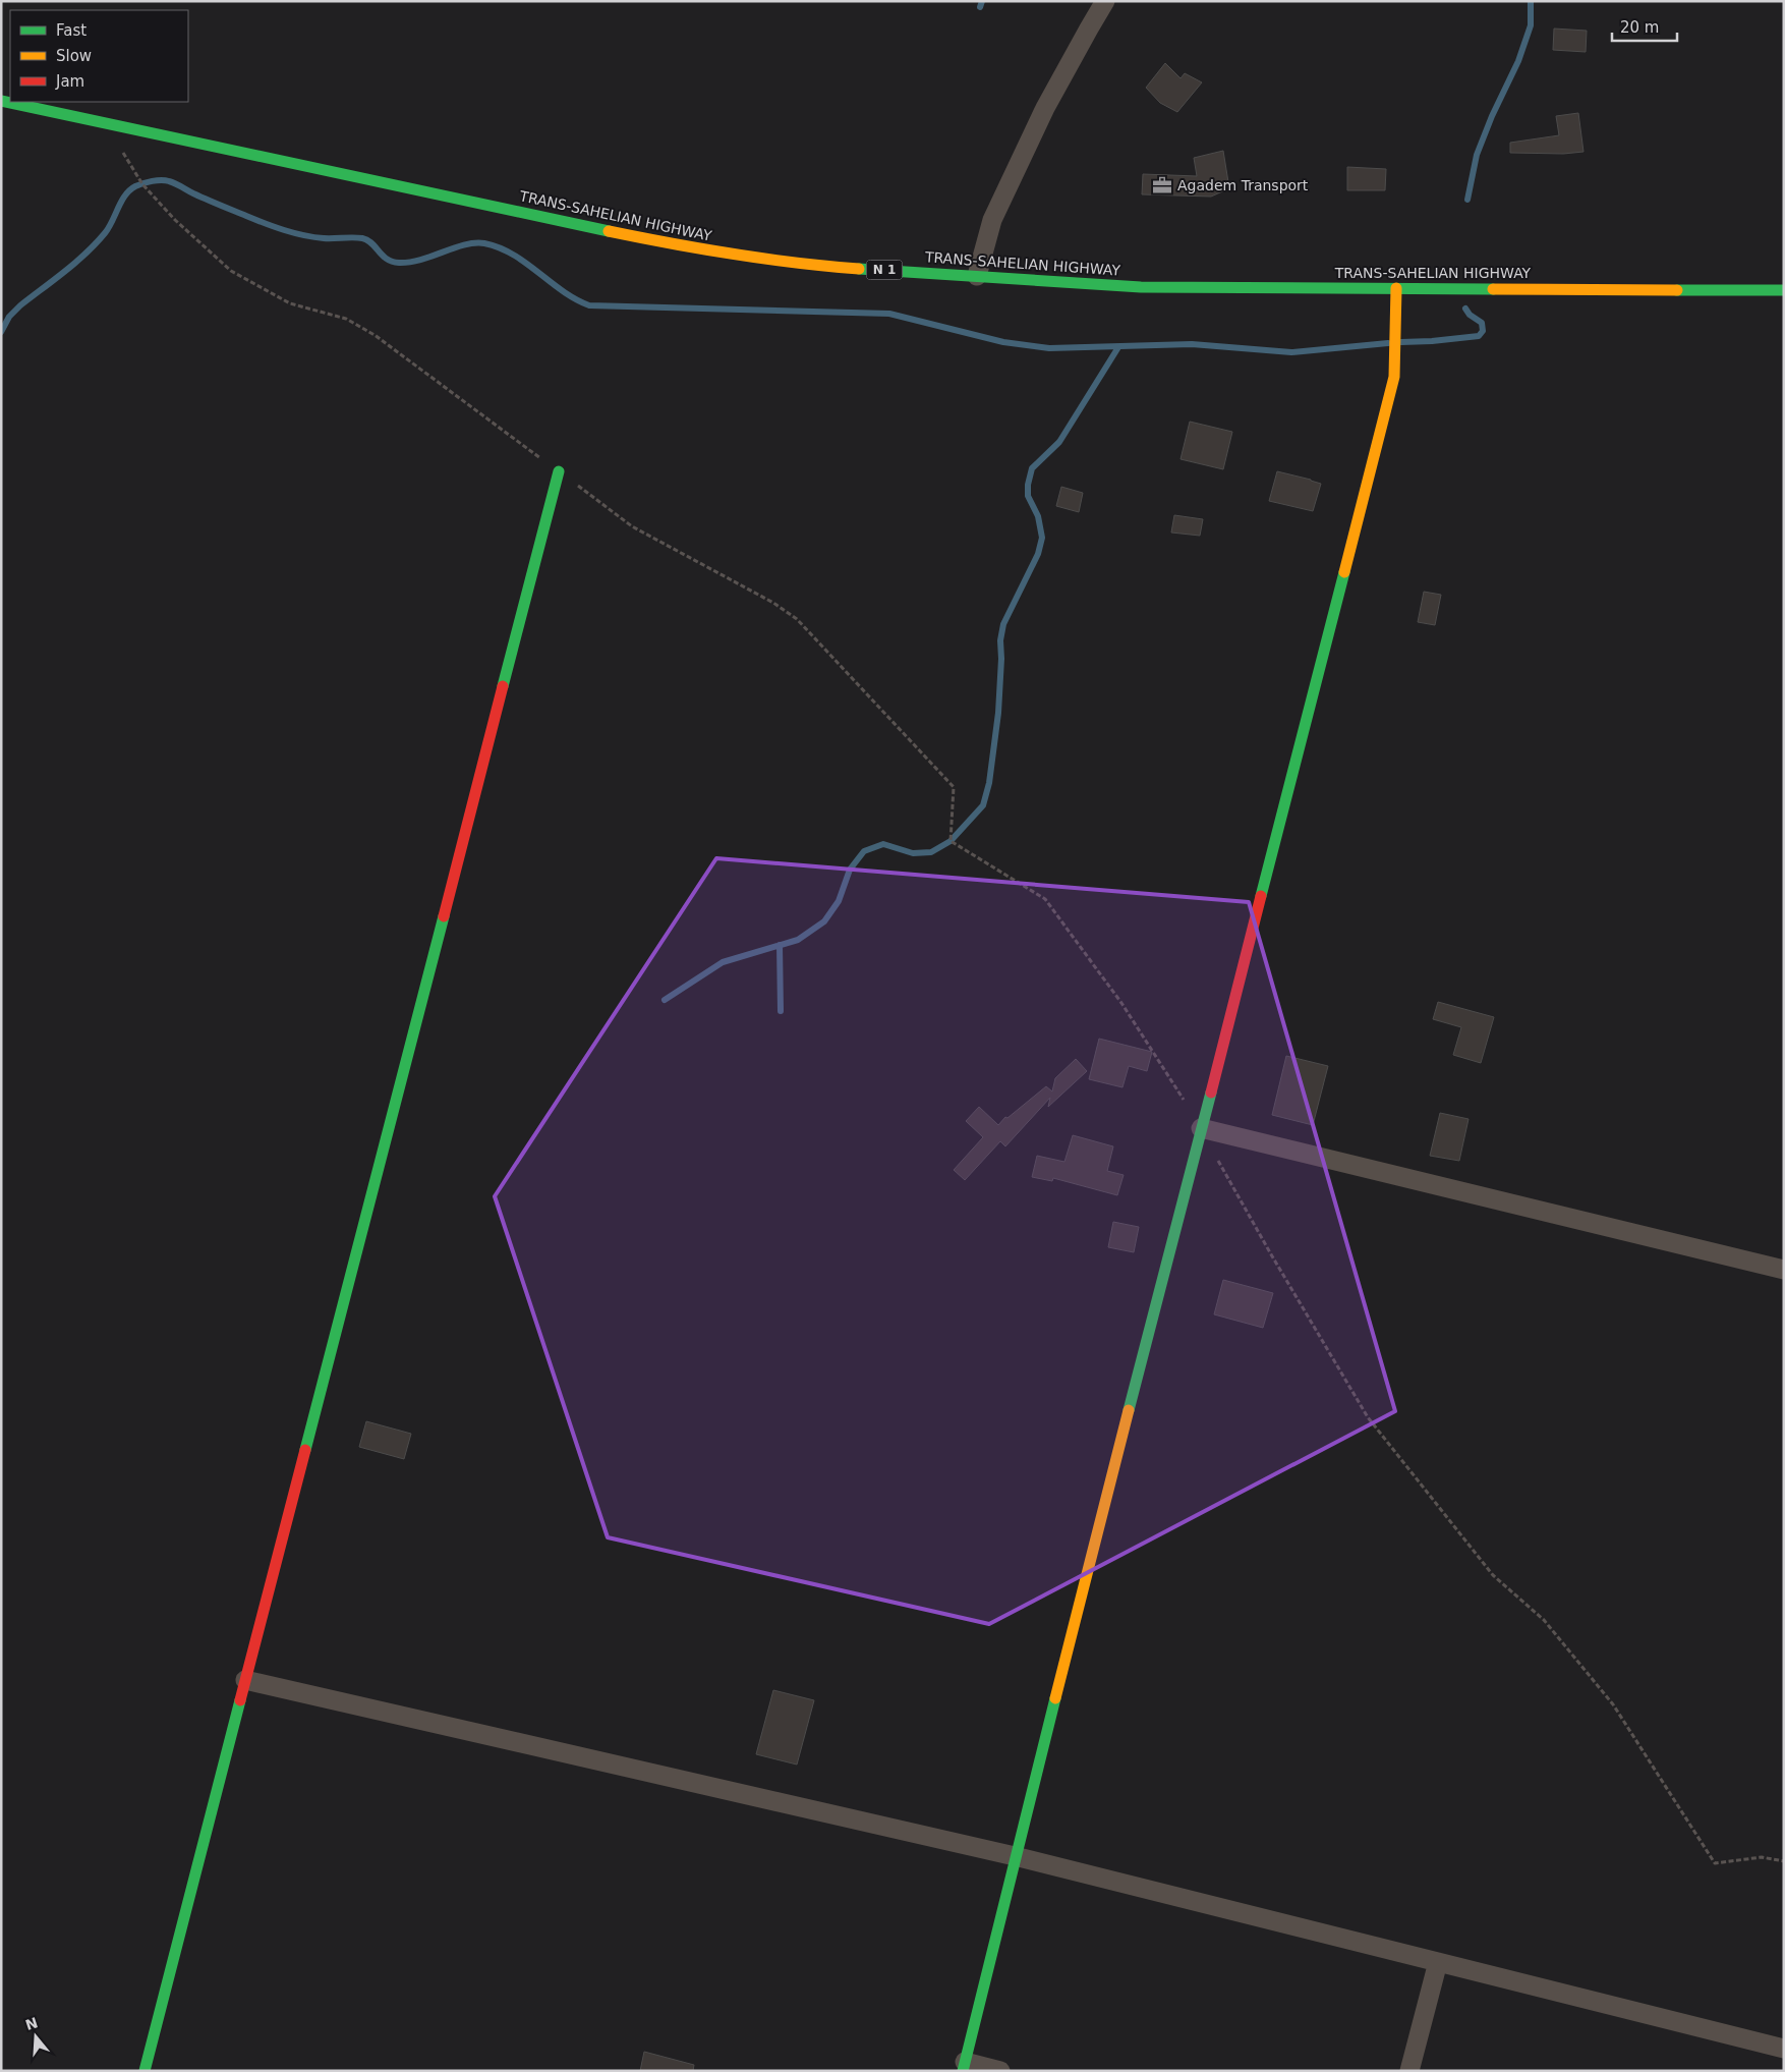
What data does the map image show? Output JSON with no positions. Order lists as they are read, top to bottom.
{
  "streets": {
    "main road": ["TRANS-SAHELIAN HIGHWAY", "N 1"]
  },
  "places": {
    "office": ["Agadem Transport"]
  },
  "legend": ["Fast", "Slow", "Jam"],
  "scale_bar": "20 m",
  "north": "top"
}
